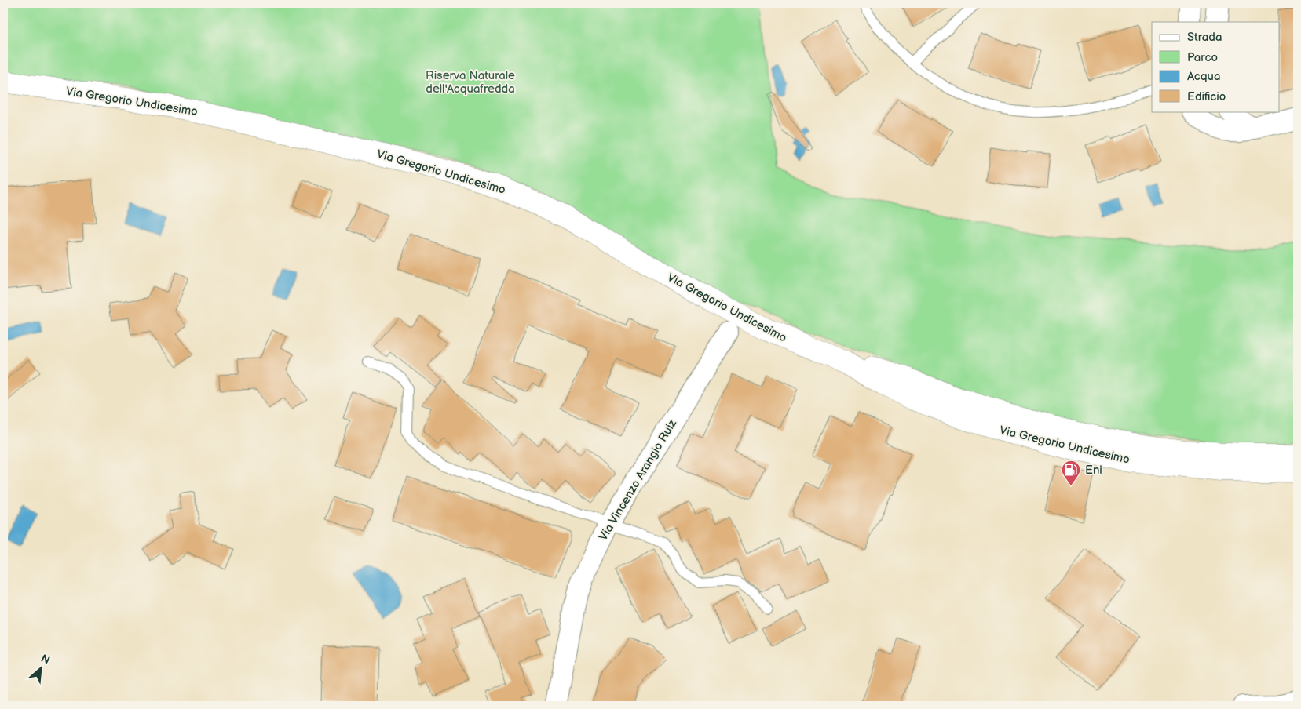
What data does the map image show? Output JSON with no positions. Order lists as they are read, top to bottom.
{
  "streets": {
    "street": ["Via Gregorio Undicesimo", "Via Vincenzo Arangio Ruiz"]
  },
  "parks": ["Riserva Naturale dell'Acquafredda"],
  "places": {
    "fuel station": ["Eni"]
  },
  "legend": [
    "Strada",
    "Parco",
    "Acqua",
    "Edificio"
  ],
  "north": "top right"
}
